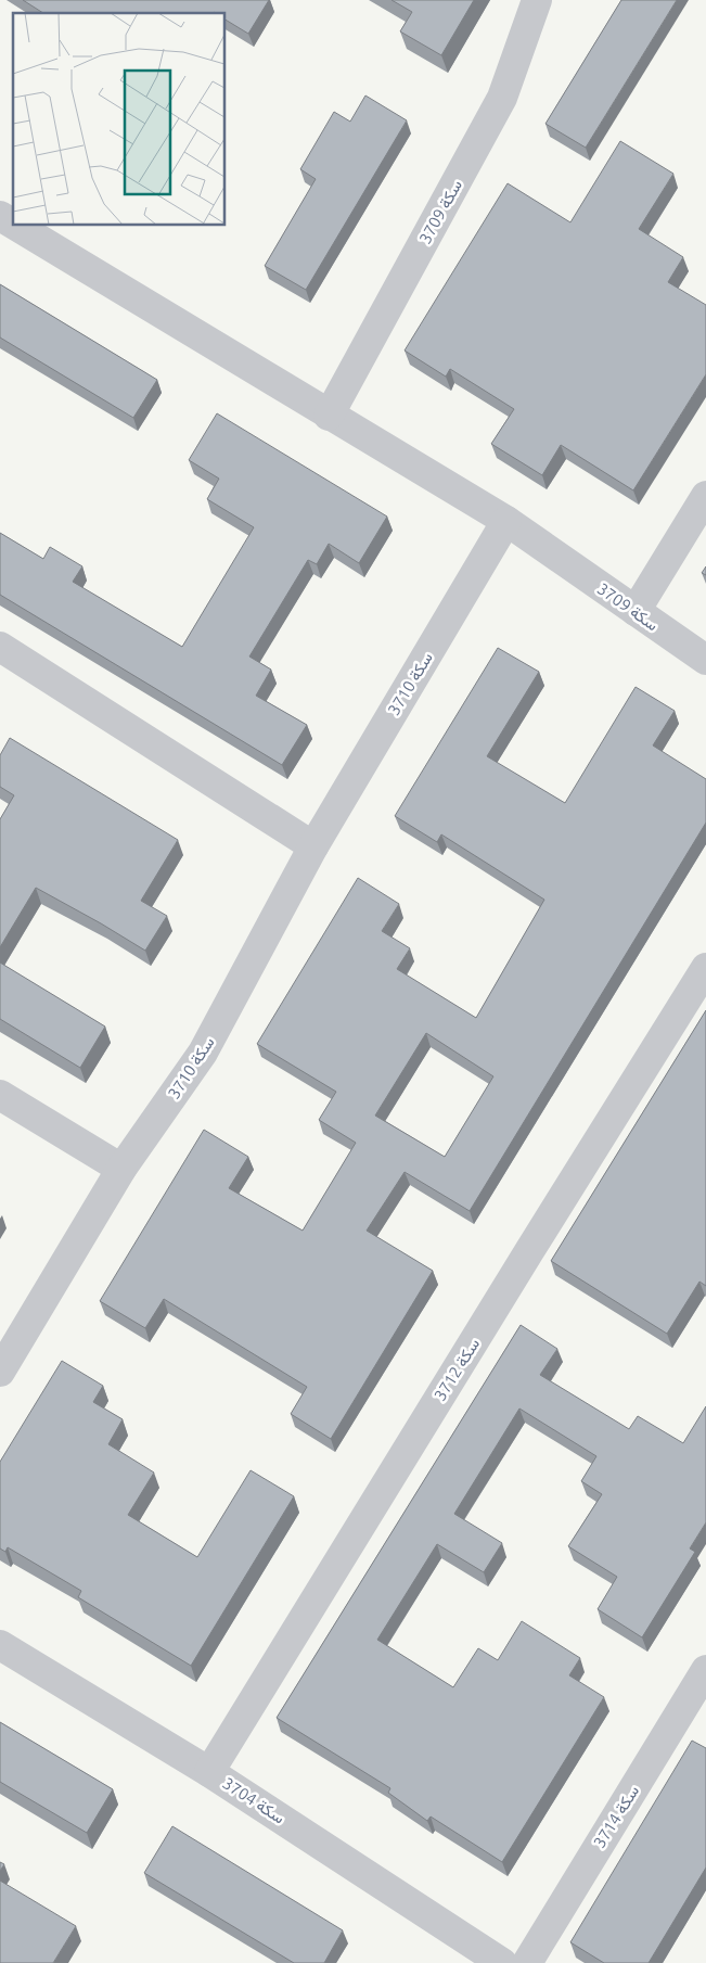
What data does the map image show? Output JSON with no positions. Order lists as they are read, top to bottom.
{
  "streets": {
    "street": [
      "سكة 3709",
      "سكة 3710",
      "سكة 3712",
      "سكة 3704",
      "سكة 3714"
    ]
  },
  "crossings": [
    ["سكة 3709", "سكة 3710"],
    ["سكة 3712", "سكة 3704"]
  ]
}
